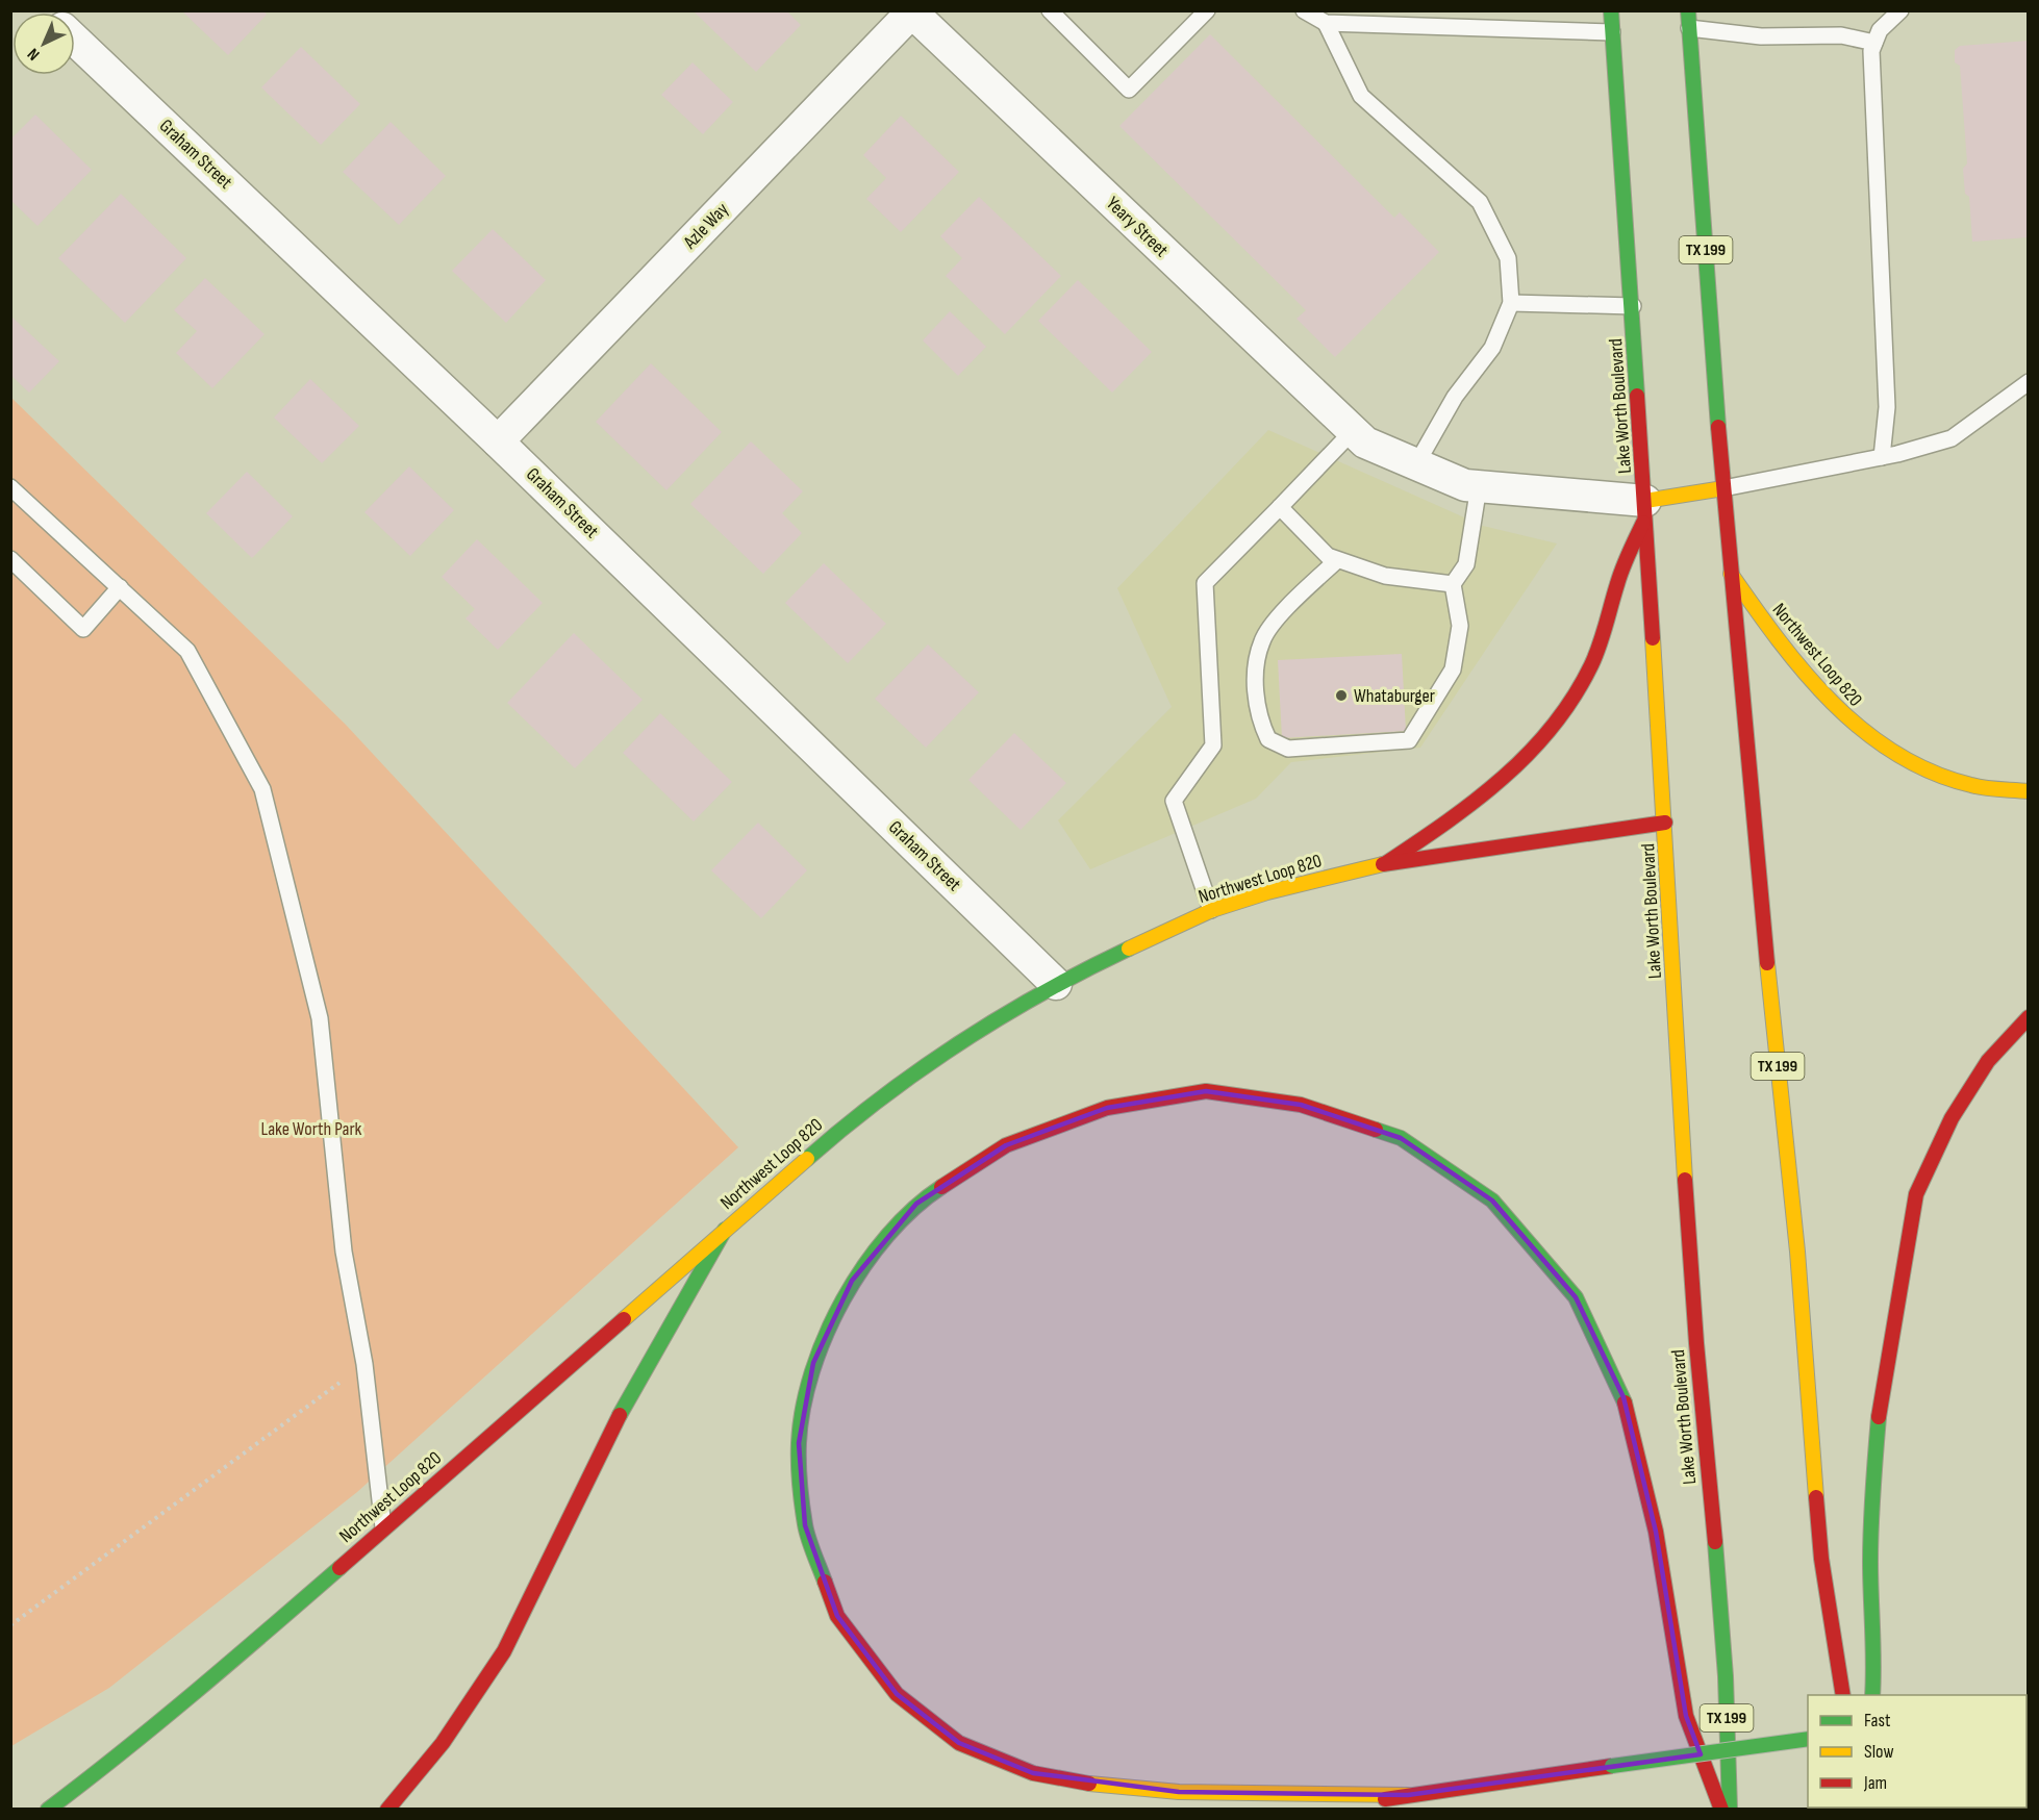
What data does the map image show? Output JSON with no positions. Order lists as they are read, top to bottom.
{
  "streets": {
    "main road": ["TX 199", "Lake Worth Boulevard", "Northwest Loop 820"],
    "street": ["Graham Street", "Azle Way", "Yeary Street"]
  },
  "crossings": [
    ["Graham Street", "Azle Way"],
    ["Graham Street", "Northwest Loop 820"],
    ["Azle Way", "Yeary Street"],
    ["TX 199", "Northwest Loop 820"],
    ["Lake Worth Boulevard", "Northwest Loop 820"]
  ],
  "parks": ["Lake Worth Park"],
  "places": ["Whataburger"],
  "legend": ["Fast", "Slow", "Jam"],
  "north": "bottom left"
}
